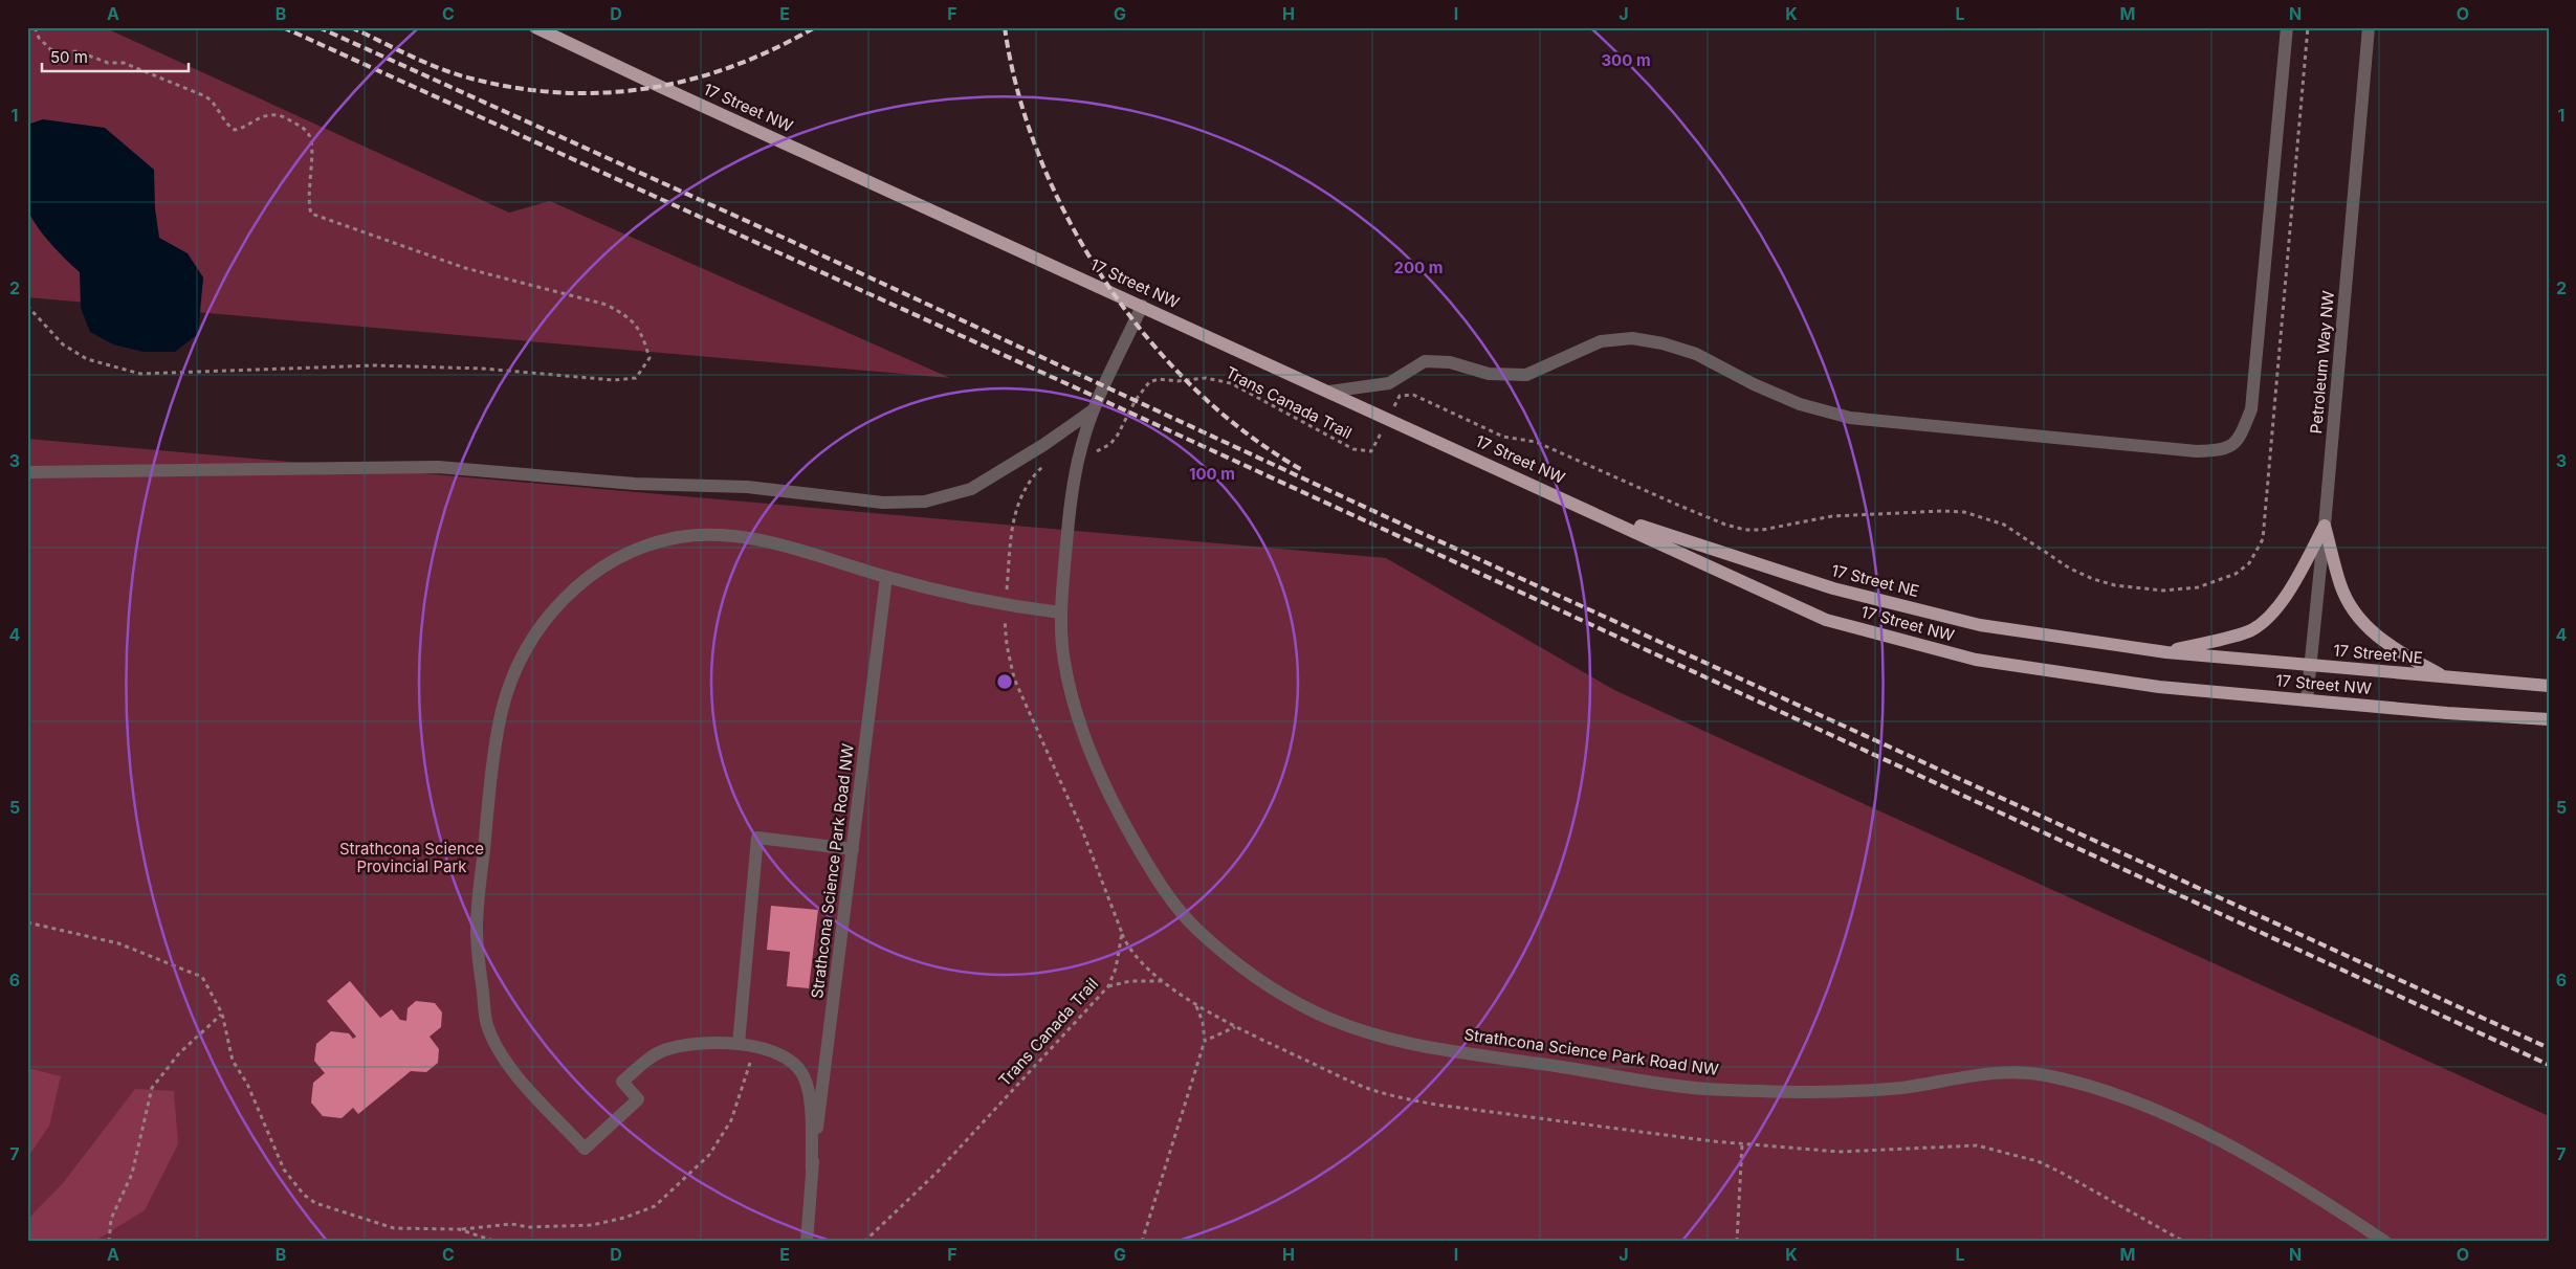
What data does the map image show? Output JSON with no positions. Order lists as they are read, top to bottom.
{
  "streets": {
    "main road": ["17 Street NW", "17 Street NE"],
    "street": ["Petroleum Way NW", "Strathcona Science Park Road NW"],
    "path": ["Trans Canada Trail"]
  },
  "crossings": [
    ["17 Street NW", "Petroleum Way NW"],
    ["17 Street NW", "17 Street NE"],
    ["17 Street NW", "Strathcona Science Park Road NW"],
    ["Petroleum Way NW", "17 Street NE"]
  ],
  "parks": ["Strathcona Science Provincial Park"],
  "scale_bar": "50 m",
  "grid": {
    "columns": [
      "A",
      "B",
      "C",
      "D",
      "E",
      "F",
      "G",
      "H",
      "I",
      "J",
      "K",
      "L",
      "M",
      "N",
      "O"
    ],
    "rows": [
      "1",
      "2",
      "3",
      "4",
      "5",
      "6",
      "7"
    ]
  },
  "rings": ["300 m", "200 m", "100 m"]
}
